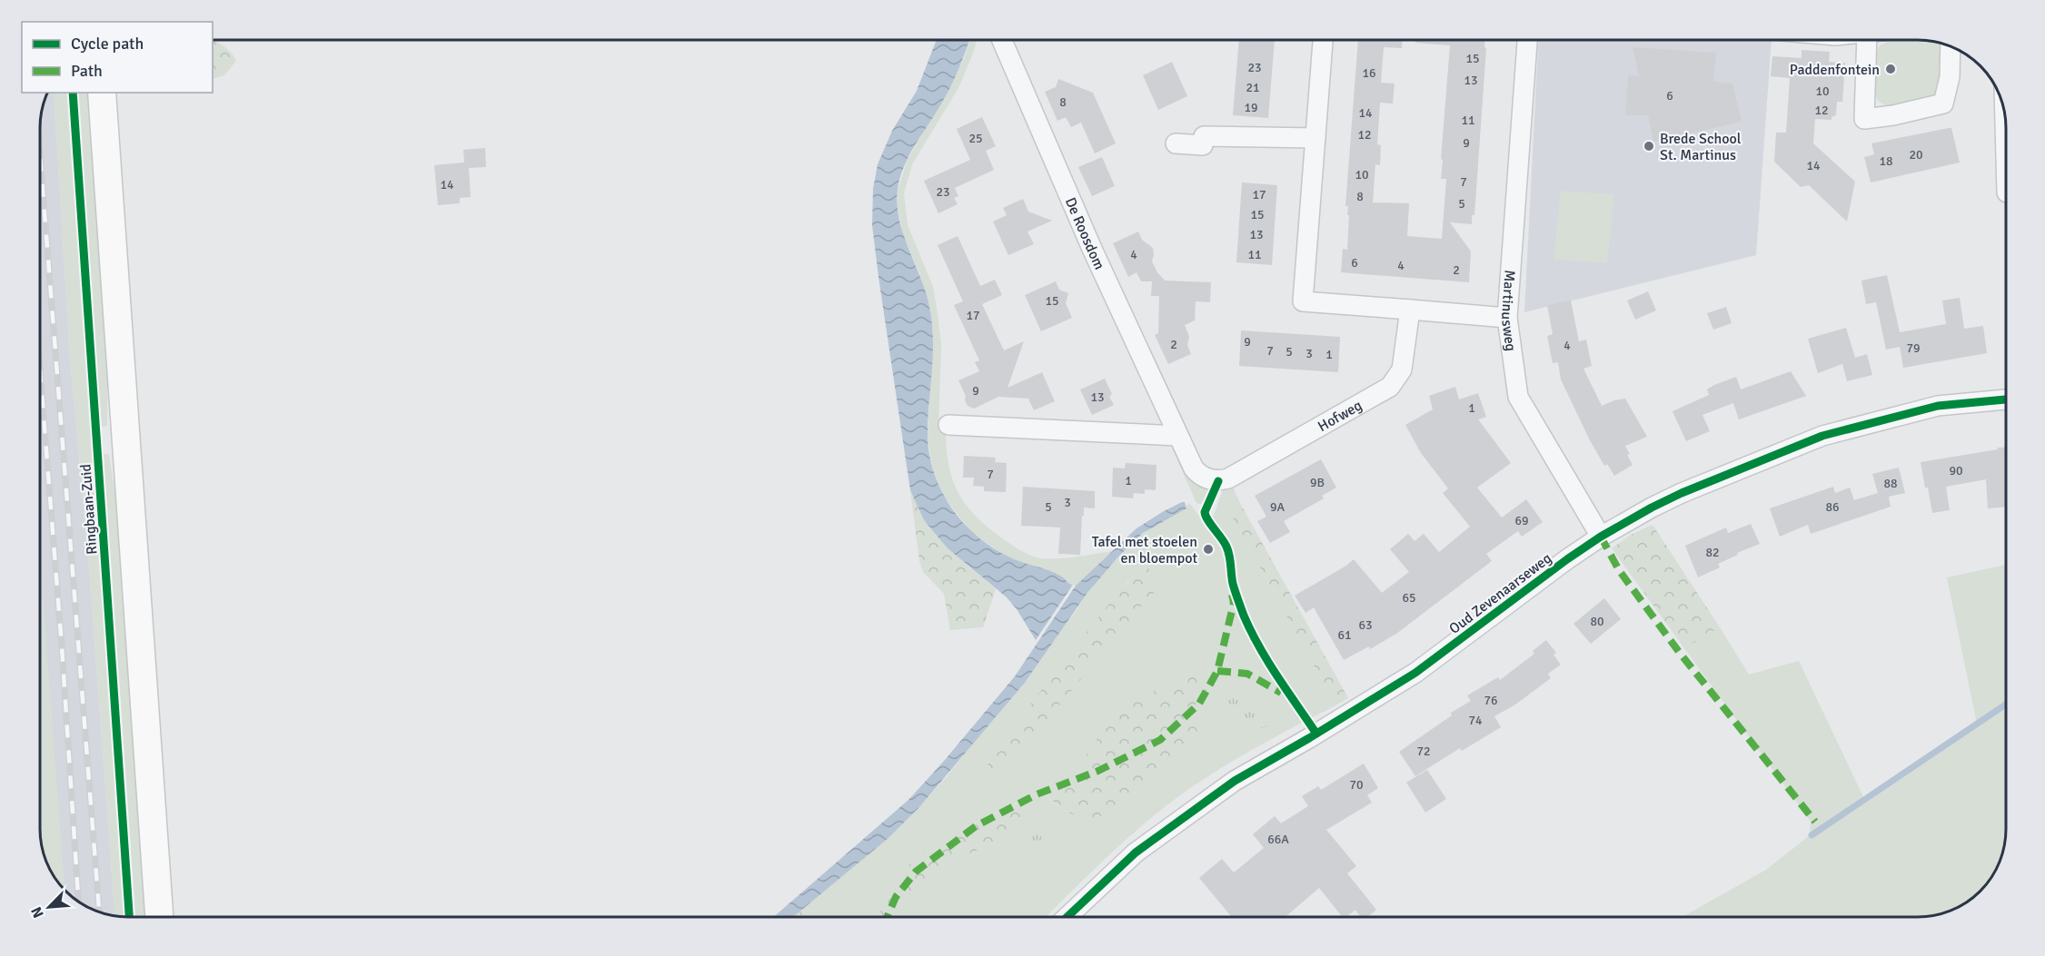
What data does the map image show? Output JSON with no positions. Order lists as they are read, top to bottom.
{
  "streets": {
    "street": [
      "De Roosdom",
      "Martinusweg",
      "Hofweg",
      "Oud Zevenaarseweg"
    ],
    "cycle path": ["Ringbaan-Zuid"]
  },
  "crossings": [
    ["De Roosdom", "Hofweg"],
    ["Martinusweg", "Oud Zevenaarseweg"]
  ],
  "places": ["Paddenfontein", "Brede School St. Martinus", "Tafel met stoelen en bloempot"],
  "house_numbers": [
    "15",
    "23",
    "16",
    "13",
    "21",
    "10",
    "6",
    "8",
    "19",
    "12",
    "14",
    "11",
    "12",
    "25",
    "9",
    "20",
    "18",
    "14",
    "10",
    "7",
    "14",
    "23",
    "17",
    "8",
    "5",
    "15",
    "13",
    "4",
    "11",
    "6",
    "4",
    "2",
    "15",
    "17",
    "9",
    "2",
    "4",
    "79",
    "7",
    "5",
    "3",
    "1",
    "9",
    "13",
    "1",
    "90",
    "7",
    "1",
    "9B",
    "88",
    "3",
    "5",
    "9A",
    "86",
    "69",
    "82",
    "65",
    "80",
    "63",
    "61",
    "76",
    "74",
    "72",
    "70",
    "66A"
  ],
  "legend": ["Cycle path", "Path"],
  "north": "bottom left"
}
